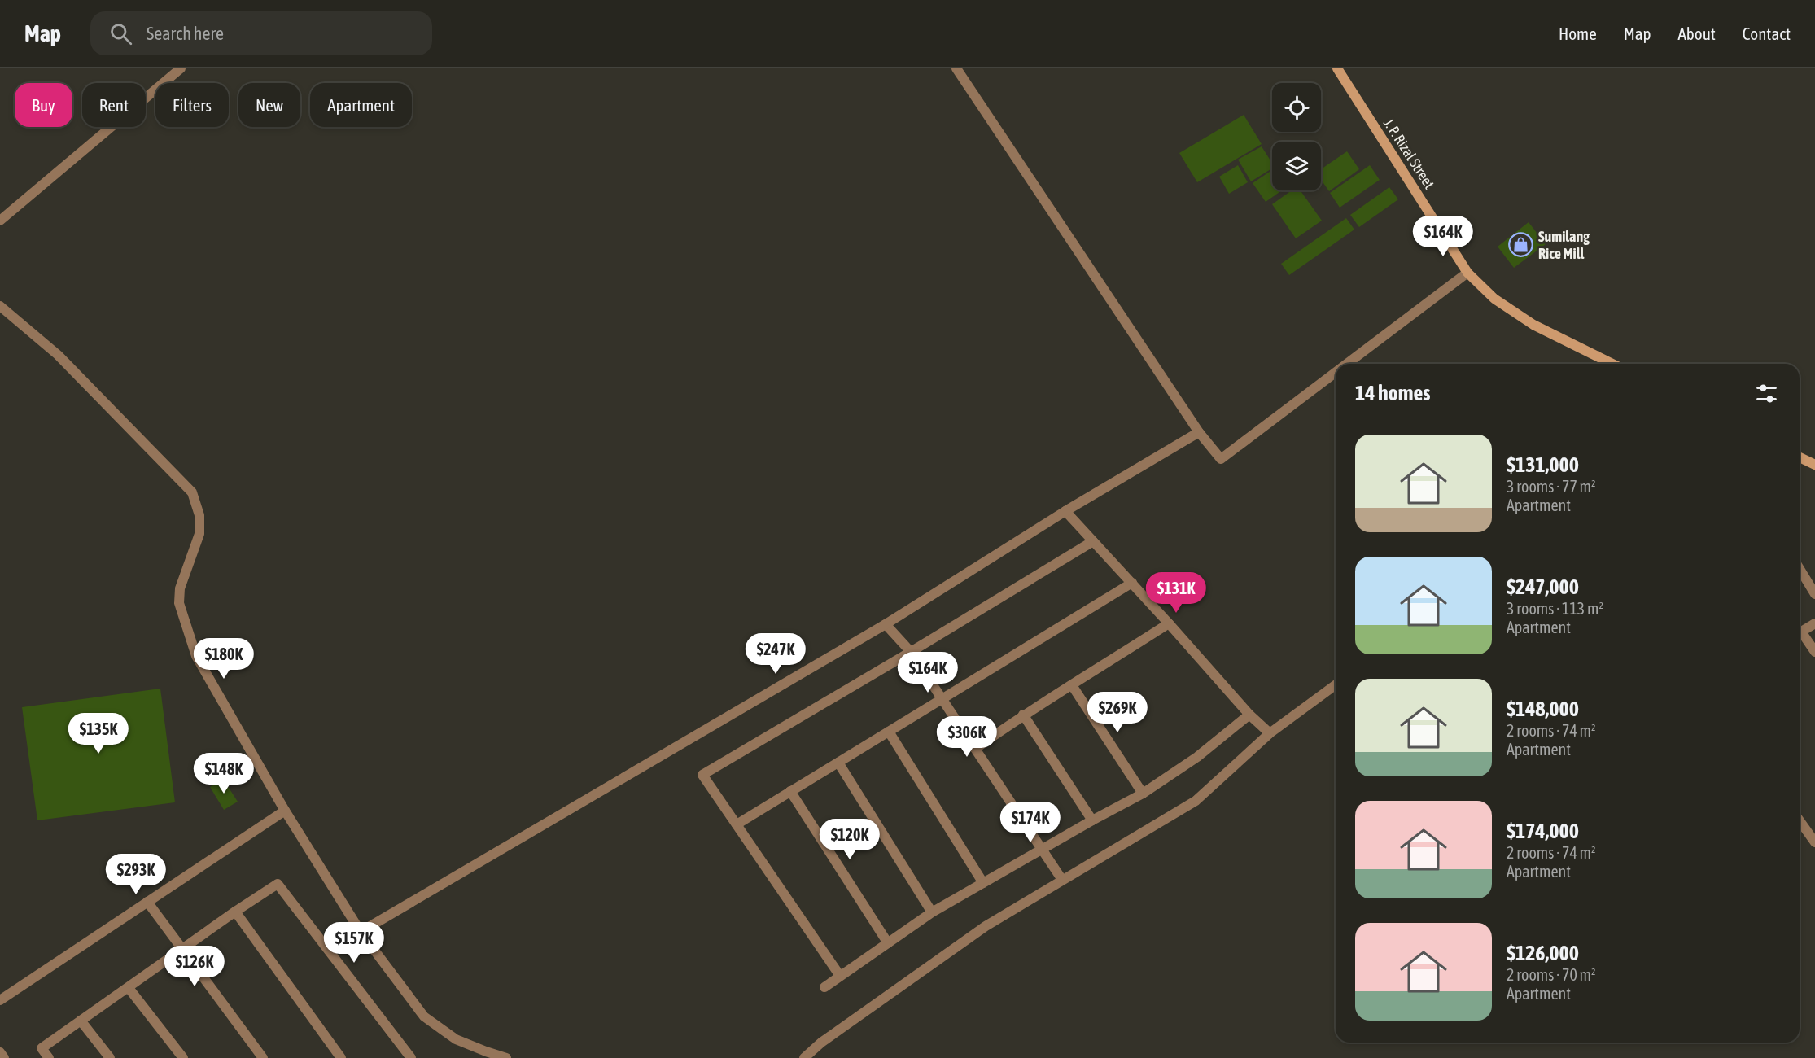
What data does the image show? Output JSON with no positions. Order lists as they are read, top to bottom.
{
  "streets": {
    "main road": ["J. P. Rizal Street"]
  },
  "places": {
    "shop": ["Sumilang Rice Mill"]
  },
  "page": {
    "header": "Map",
    "search": "Search here",
    "nav": [
      "Home",
      "Map",
      "About",
      "Contact"
    ],
    "chip": [
      "Buy",
      "Rent",
      "Filters",
      "New",
      "Apartment"
    ],
    "price": [
      "$164K",
      "$131K",
      "$247K",
      "$180K",
      "$164K",
      "$269K",
      "$135K",
      "$306K",
      "$148K",
      "$174K",
      "$120K",
      "$293K",
      "$157K",
      "$126K"
    ],
    "heading": "14 homes",
    "list": [
      {
        "name": "$131,000",
        "note": "3 rooms · 77 m² · Apartment"
      },
      {
        "name": "$247,000",
        "note": "3 rooms · 113 m² · Apartment"
      },
      {
        "name": "$148,000",
        "note": "2 rooms · 74 m² · Apartment"
      },
      {
        "name": "$174,000",
        "note": "2 rooms · 74 m² · Apartment"
      },
      {
        "name": "$126,000",
        "note": "2 rooms · 70 m² · Apartment"
      }
    ]
  }
}
